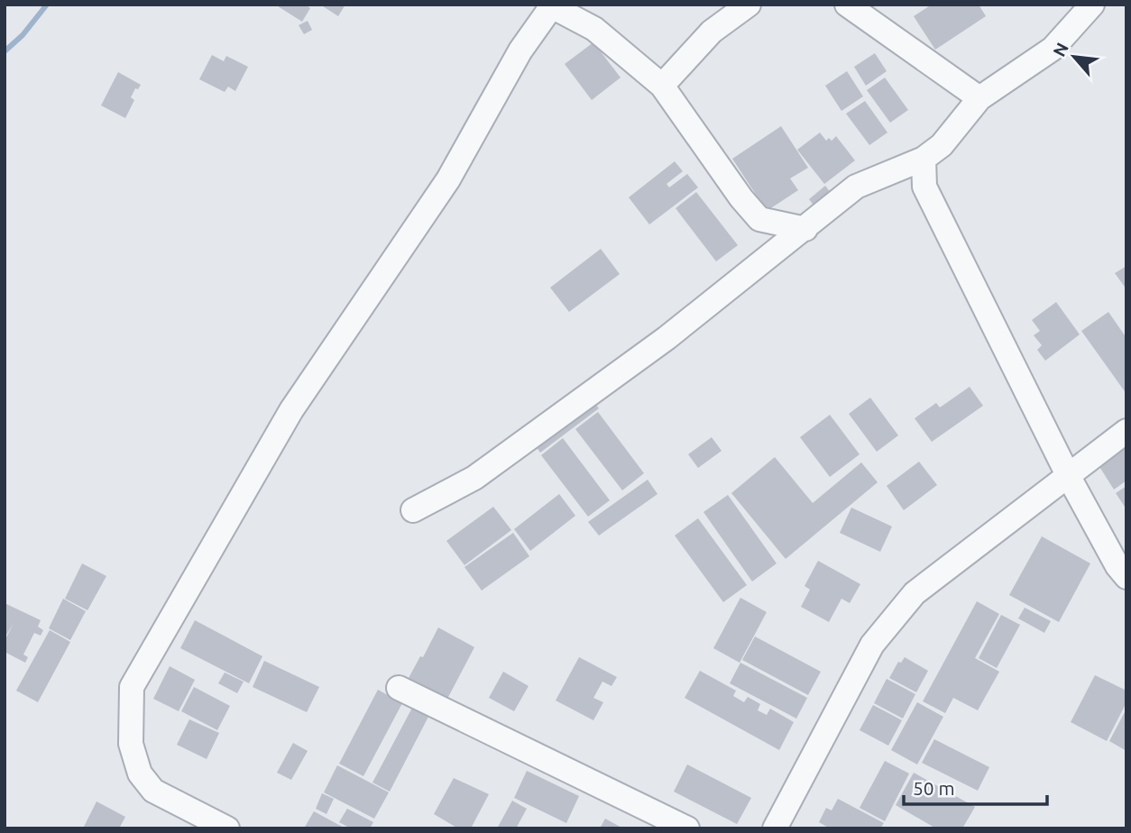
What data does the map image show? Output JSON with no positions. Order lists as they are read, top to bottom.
{
  "scale_bar": "50 m",
  "north": "top left"
}
